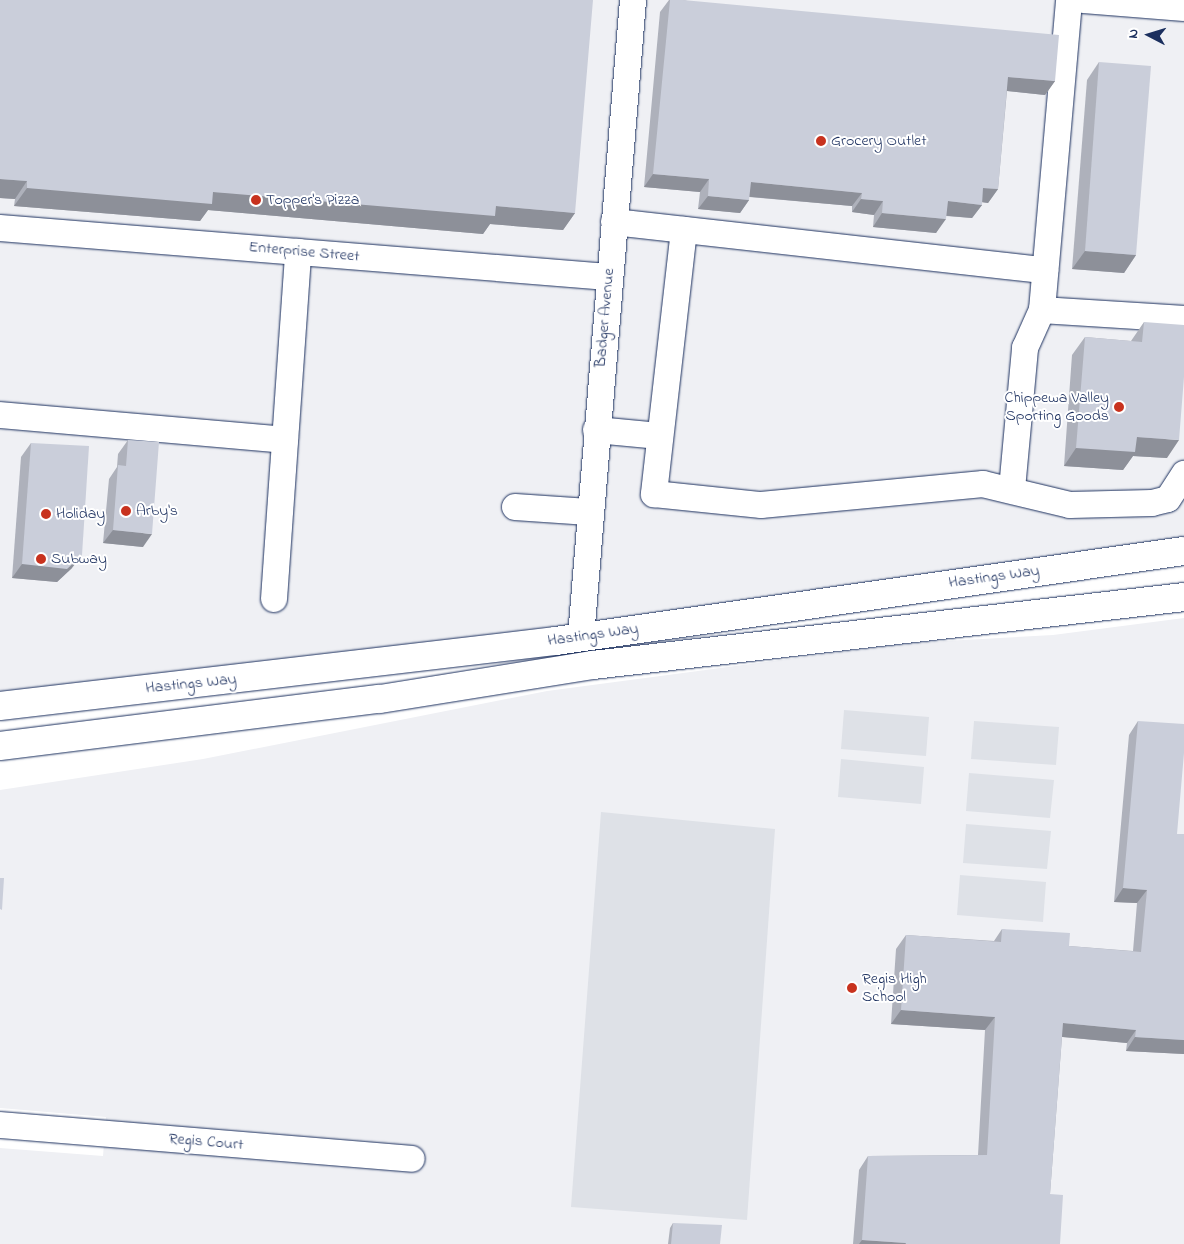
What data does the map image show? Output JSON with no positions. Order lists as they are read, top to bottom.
{
  "streets": {
    "main road": ["Hastings Way"],
    "street": ["Enterprise Street", "Badger Avenue", "Regis Court"]
  },
  "crossings": [
    ["Enterprise Street", "Badger Avenue"],
    ["Badger Avenue", "Hastings Way"]
  ],
  "places": [
    "Grocery Outlet",
    "Topper's Pizza",
    "Chippewa Valley Sporting Goods",
    "Arby's",
    "Holiday",
    "Subway",
    "Regis High School"
  ],
  "north": "left"
}
